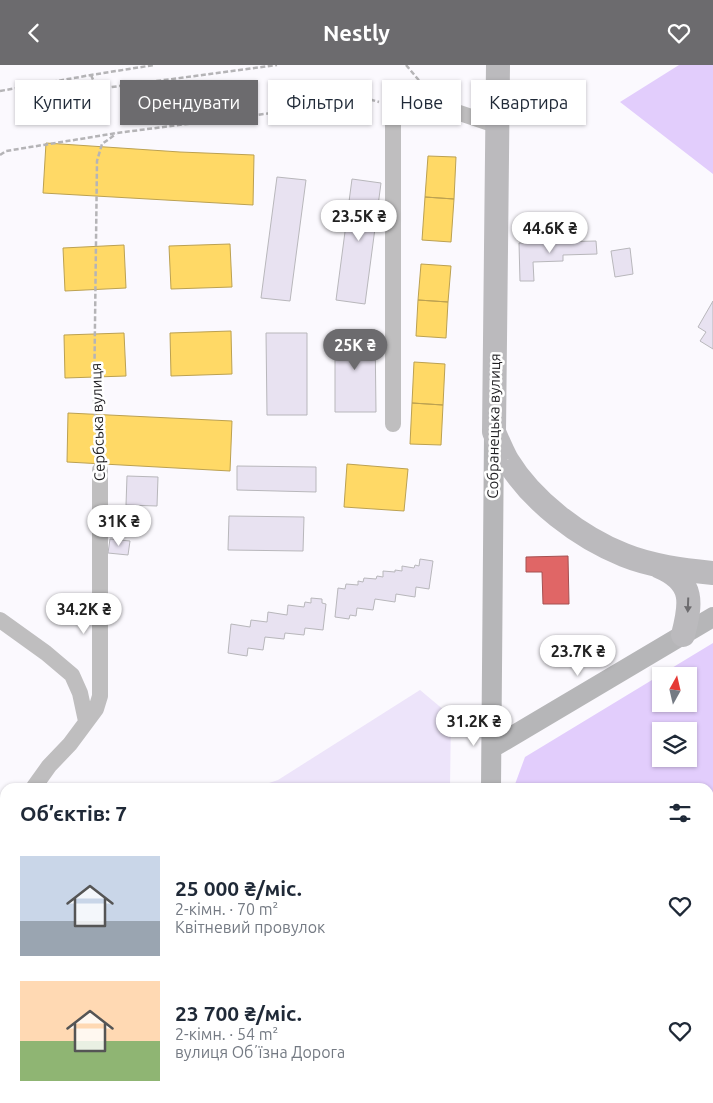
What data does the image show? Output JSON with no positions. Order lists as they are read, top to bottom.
{
  "streets": {
    "highway": ["Собранецька вулиця"],
    "street": ["Сербська вулиця"]
  },
  "north": "top",
  "page": {
    "header": "Nestly",
    "chip": [
      "Купити",
      "Орендувати",
      "Фільтри",
      "Нове",
      "Квартира"
    ],
    "price": [
      "23.5K ₴",
      "44.6K ₴",
      "25K ₴",
      "31K ₴",
      "34.2K ₴",
      "23.7K ₴",
      "31.2K ₴"
    ],
    "heading": "Об’єктів: 7",
    "list": [
      {
        "name": "25 000 ₴/міс.",
        "note": "2-кімн. · 70 m² · Квітневий провулок"
      },
      {
        "name": "23 700 ₴/міс.",
        "note": "2-кімн. · 54 m² · вулиця Обʼїзна Дорога"
      }
    ]
  }
}
